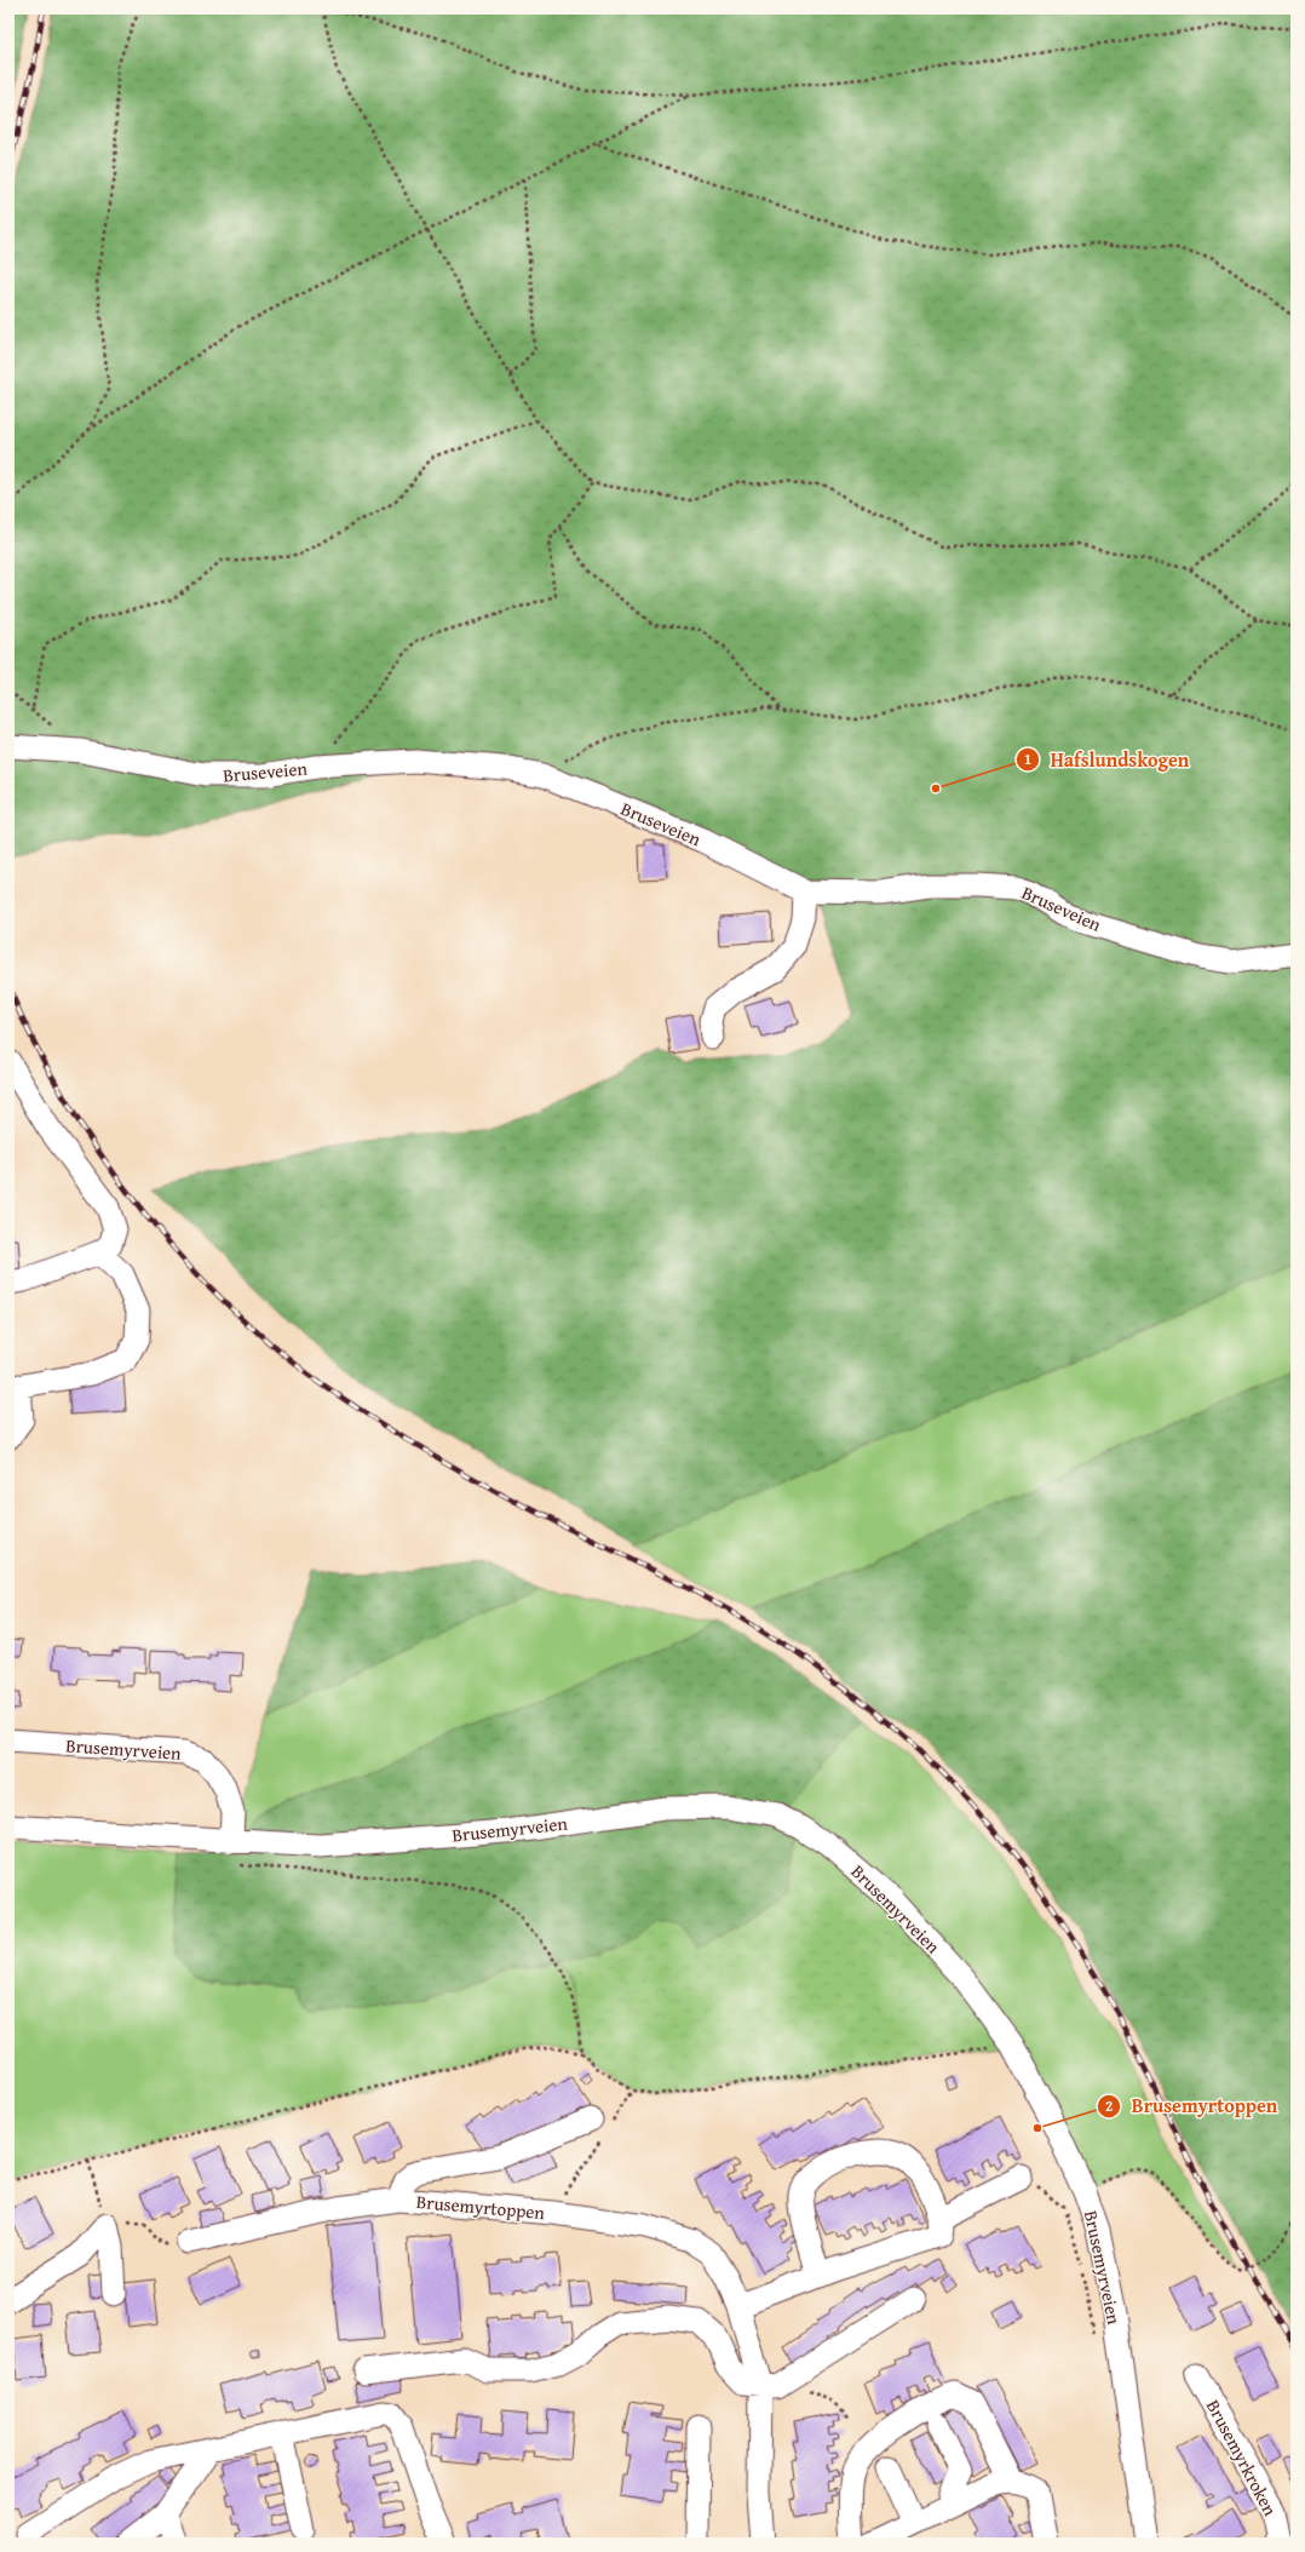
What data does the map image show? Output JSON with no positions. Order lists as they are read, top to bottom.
{
  "streets": {
    "street": [
      "Bruseveien",
      "Brusemyrveien",
      "Brusemyrtoppen",
      "Brusemyrkroken"
    ]
  },
  "places": ["Hafslundskogen", "Brusemyrtoppen"]
}
